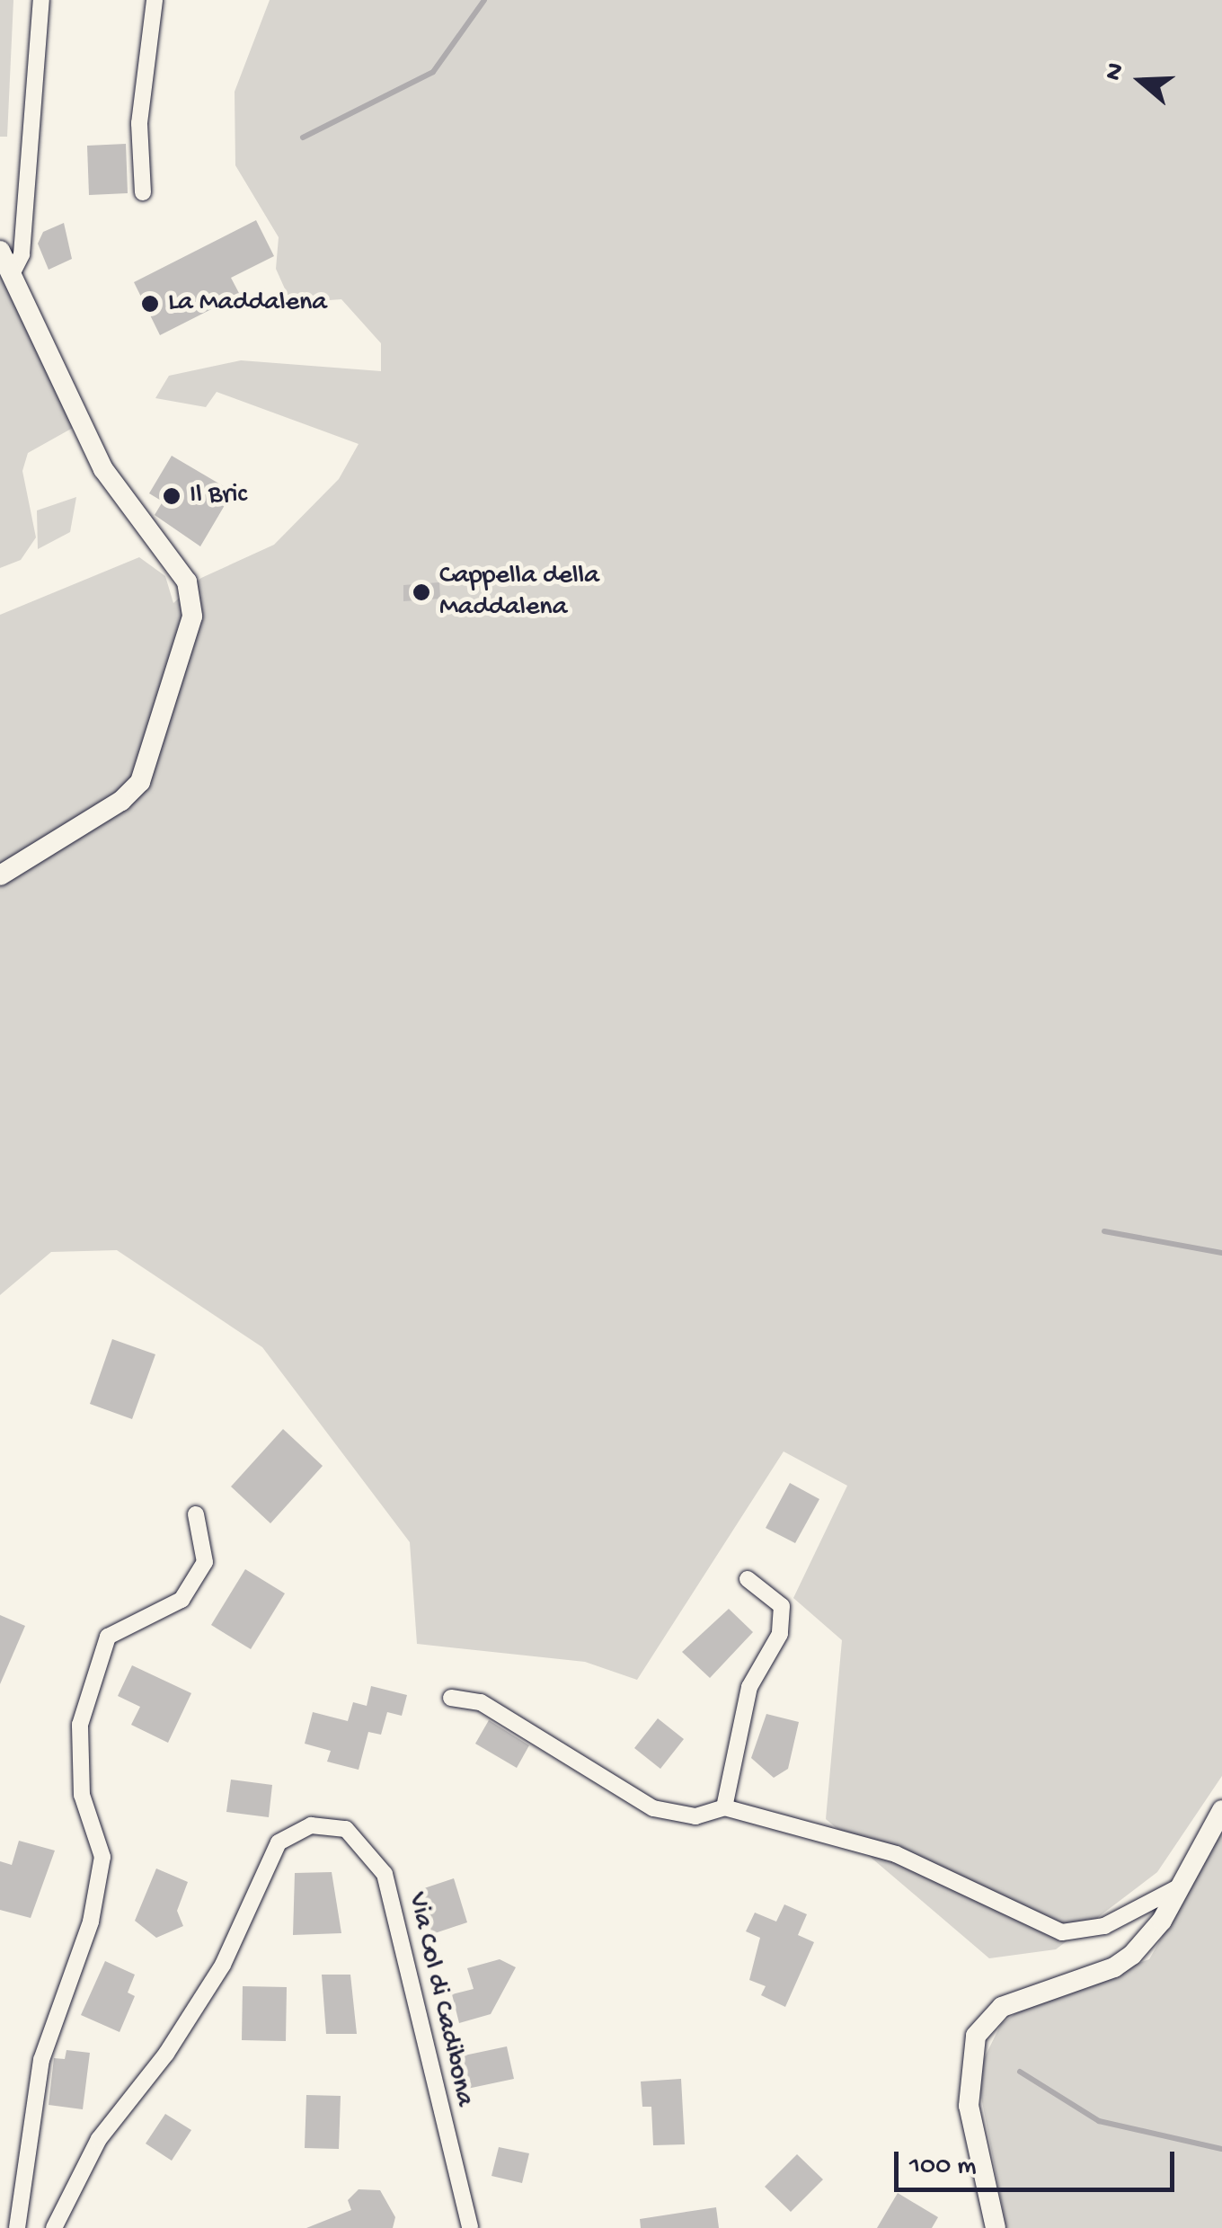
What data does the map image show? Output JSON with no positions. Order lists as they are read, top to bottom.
{
  "streets": {
    "street": ["Via Col di Cadibona"]
  },
  "places": ["La Maddalena", "Il Bric", "Cappella della Maddalena"],
  "scale_bar": "100 m",
  "north": "left"
}
